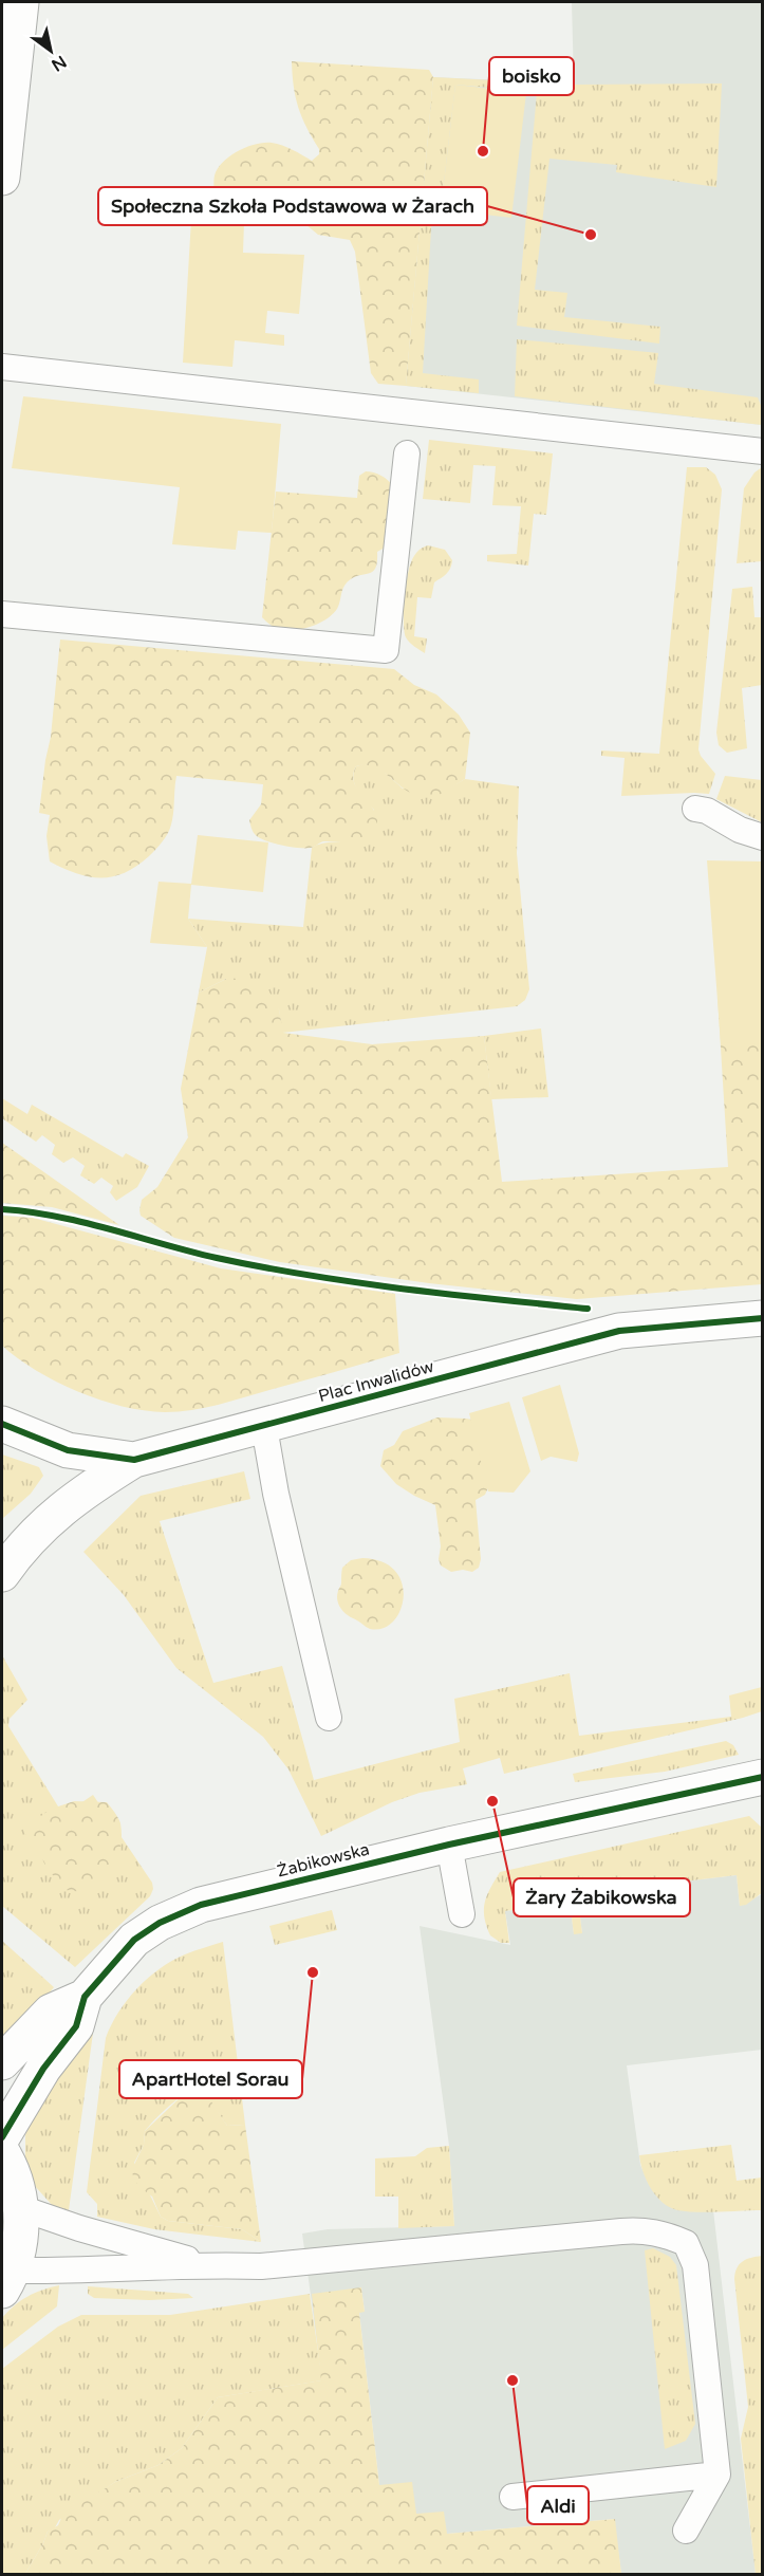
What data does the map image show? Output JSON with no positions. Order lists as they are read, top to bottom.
{
  "streets": {
    "street": ["Plac Inwalidów", "Żabikowska"]
  },
  "places": [
    "boisko",
    "Społeczna Szkoła Podstawowa w Żarach",
    "Żary Żabikowska",
    "ApartHotel Sorau",
    "Aldi"
  ],
  "north": "bottom right"
}
